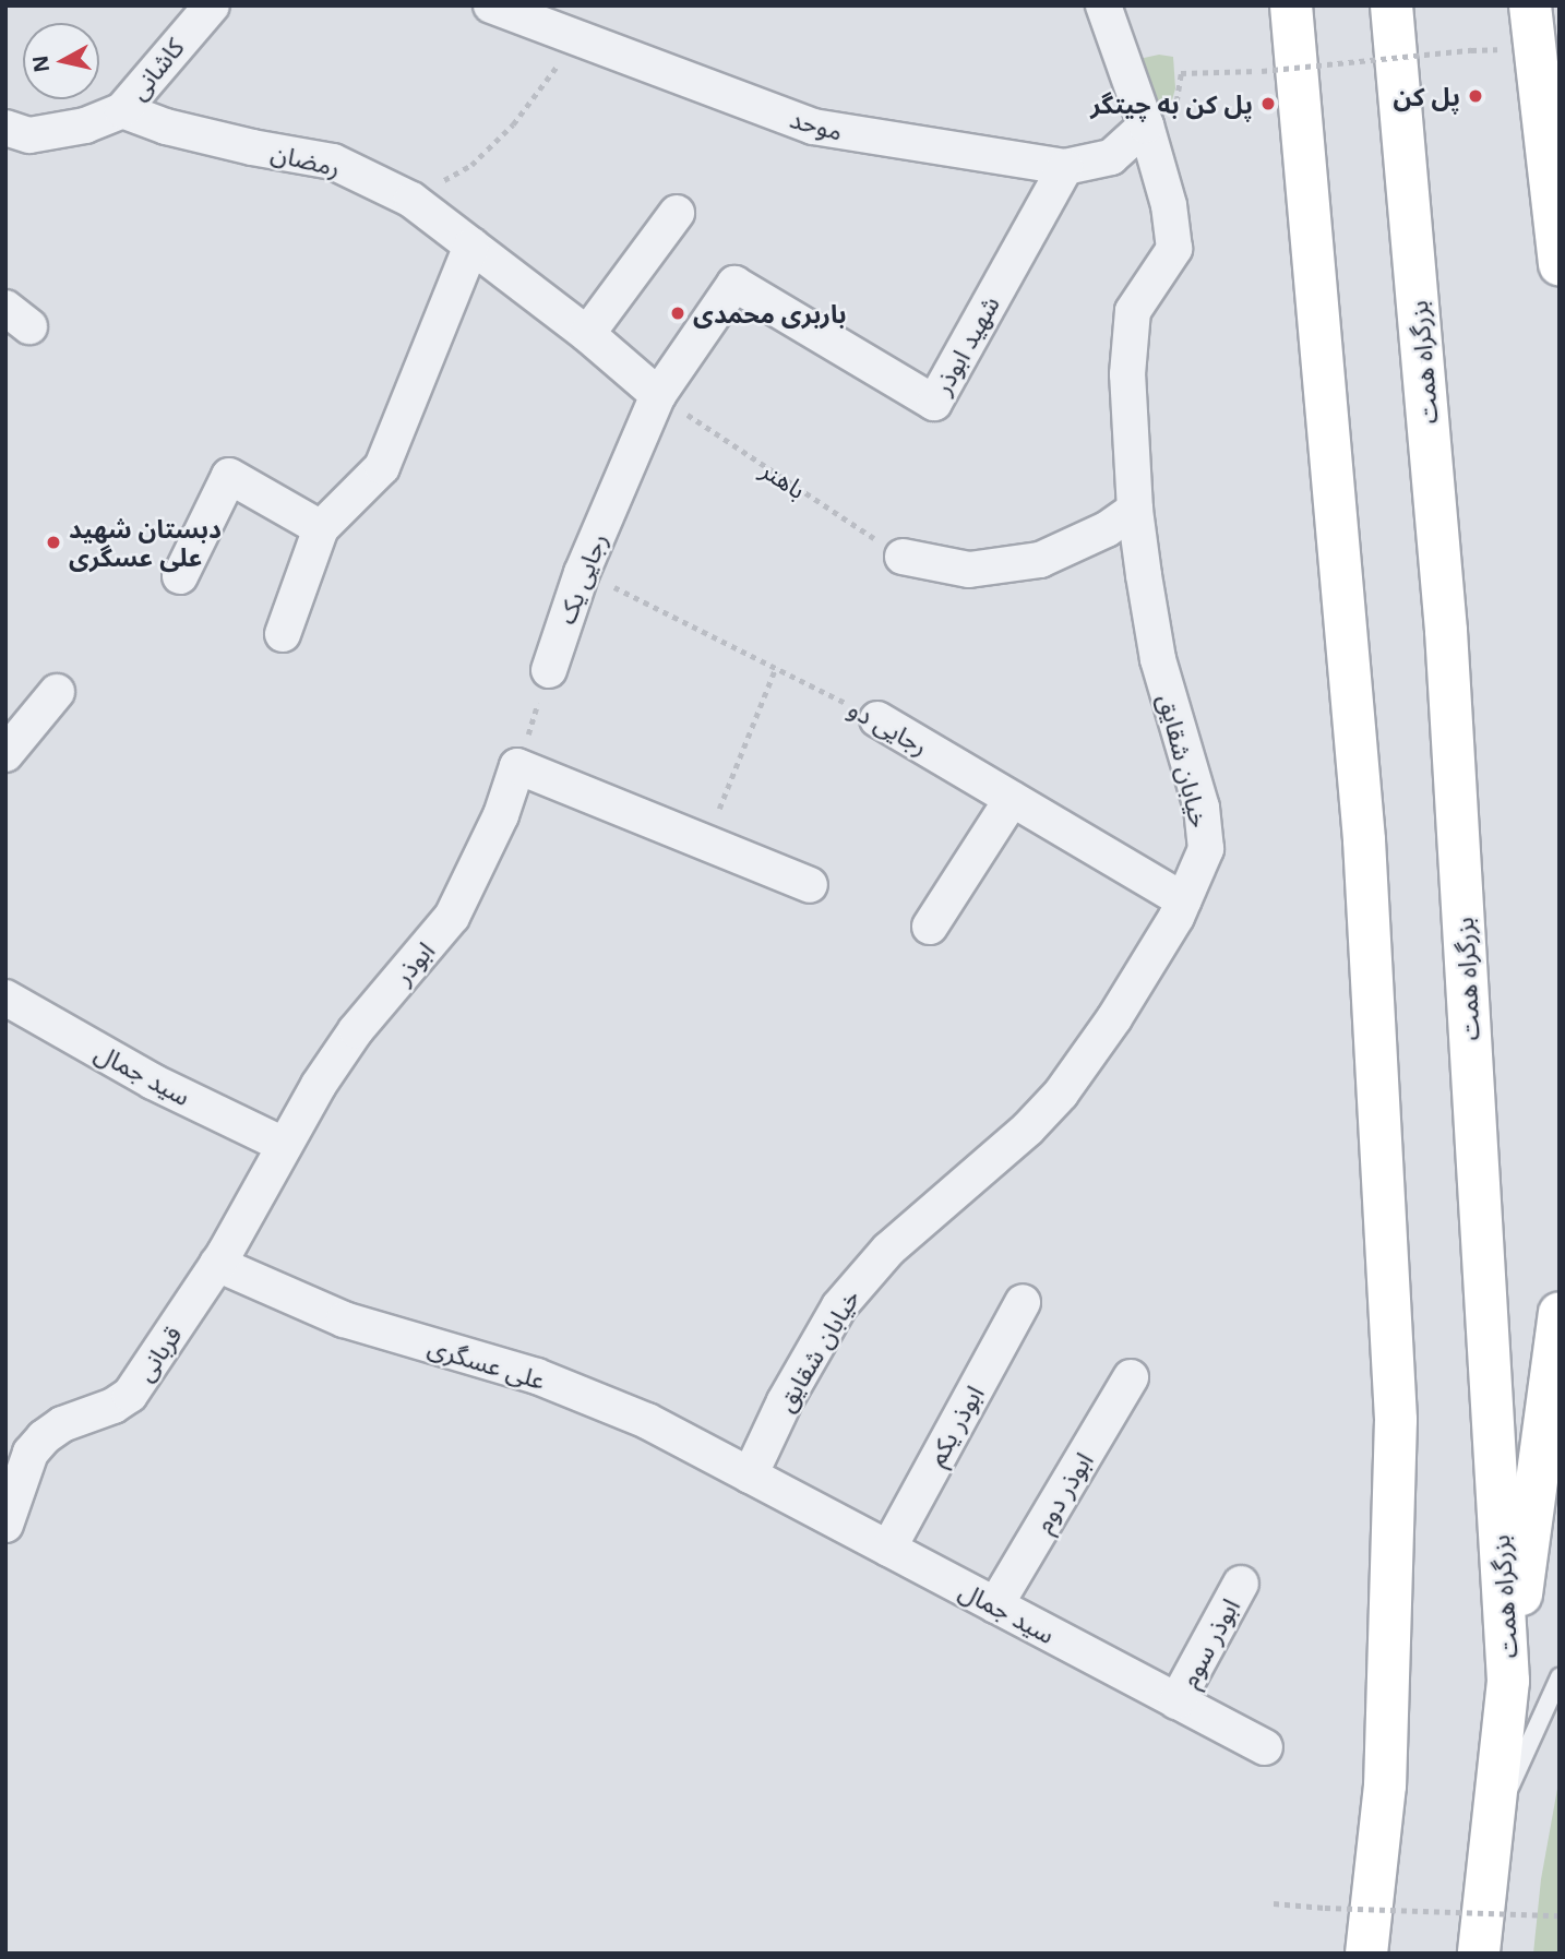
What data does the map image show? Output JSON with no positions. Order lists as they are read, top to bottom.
{
  "streets": {
    "highway": ["بزرگراه همت"],
    "street": [
      "کاشانی",
      "موحد",
      "رمضان",
      "شهید ابوذر",
      "رجایی یک",
      "رجایی دو",
      "خیابان شقایق",
      "ابوذر",
      "سید جمال",
      "قربانی",
      "علی عسگری",
      "ابوذر یکم",
      "ابوذر دوم",
      "ابوذر سوم"
    ],
    "path": ["باهنر"]
  },
  "crossings": [
    ["کاشانی", "رمضان"],
    ["موحد", "شهید ابوذر"],
    ["موحد", "خیابان شقایق"],
    ["شهید ابوذر", "باهنر"],
    ["شهید ابوذر", "رجایی یک"],
    ["باهنر", "رجایی یک"],
    ["رجایی یک", "رجایی دو"],
    ["رجایی دو", "خیابان شقایق"],
    ["خیابان شقایق", "سید جمال"],
    ["خیابان شقایق", "علی عسگری"],
    ["ابوذر", "سید جمال"],
    ["ابوذر", "قربانی"],
    ["سید جمال", "قربانی"],
    ["سید جمال", "علی عسگری"],
    ["سید جمال", "ابوذر یکم"],
    ["سید جمال", "ابوذر دوم"],
    ["سید جمال", "ابوذر سوم"],
    ["قربانی", "علی عسگری"]
  ],
  "places": [
    "پل کن",
    "پل کن به چیتگر",
    "باربری محمدی",
    "دبستان شهید علی عسگری"
  ],
  "north": "left"
}
